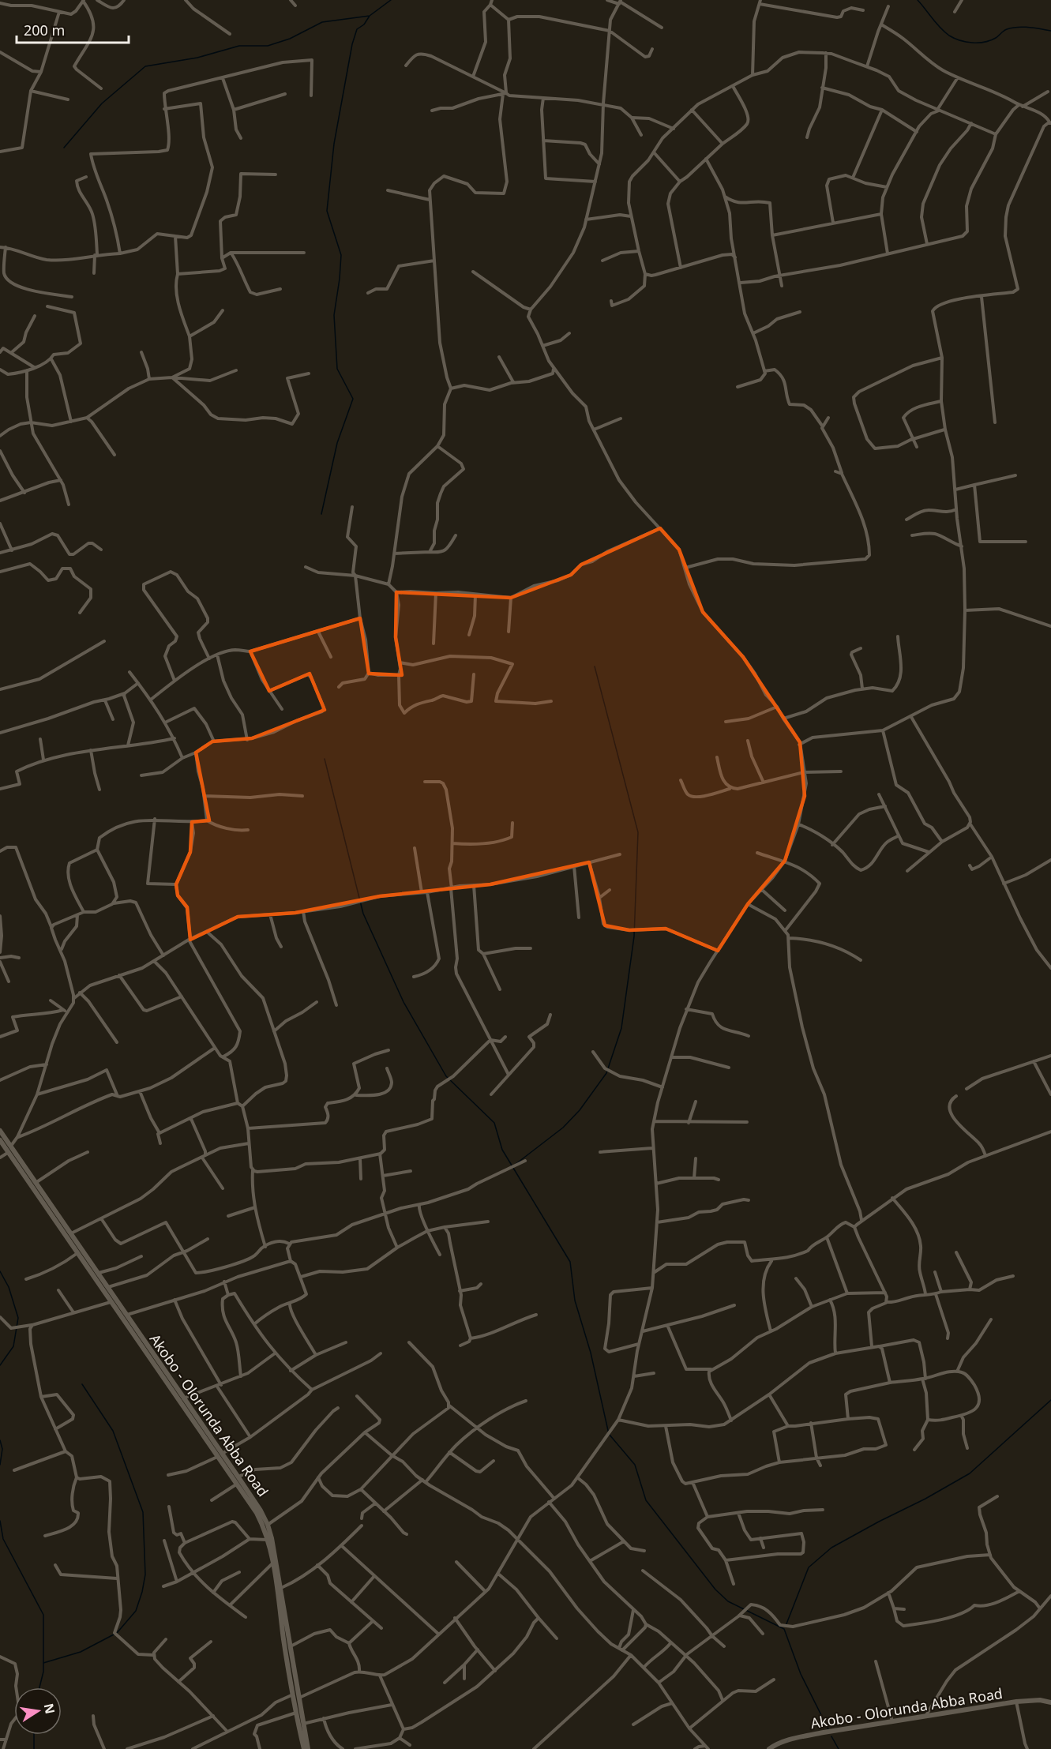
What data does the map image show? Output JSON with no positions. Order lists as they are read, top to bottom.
{
  "streets": {
    "main road": ["Akobo - Olorunda Abba Road"]
  },
  "scale_bar": "200 m",
  "north": "right"
}
